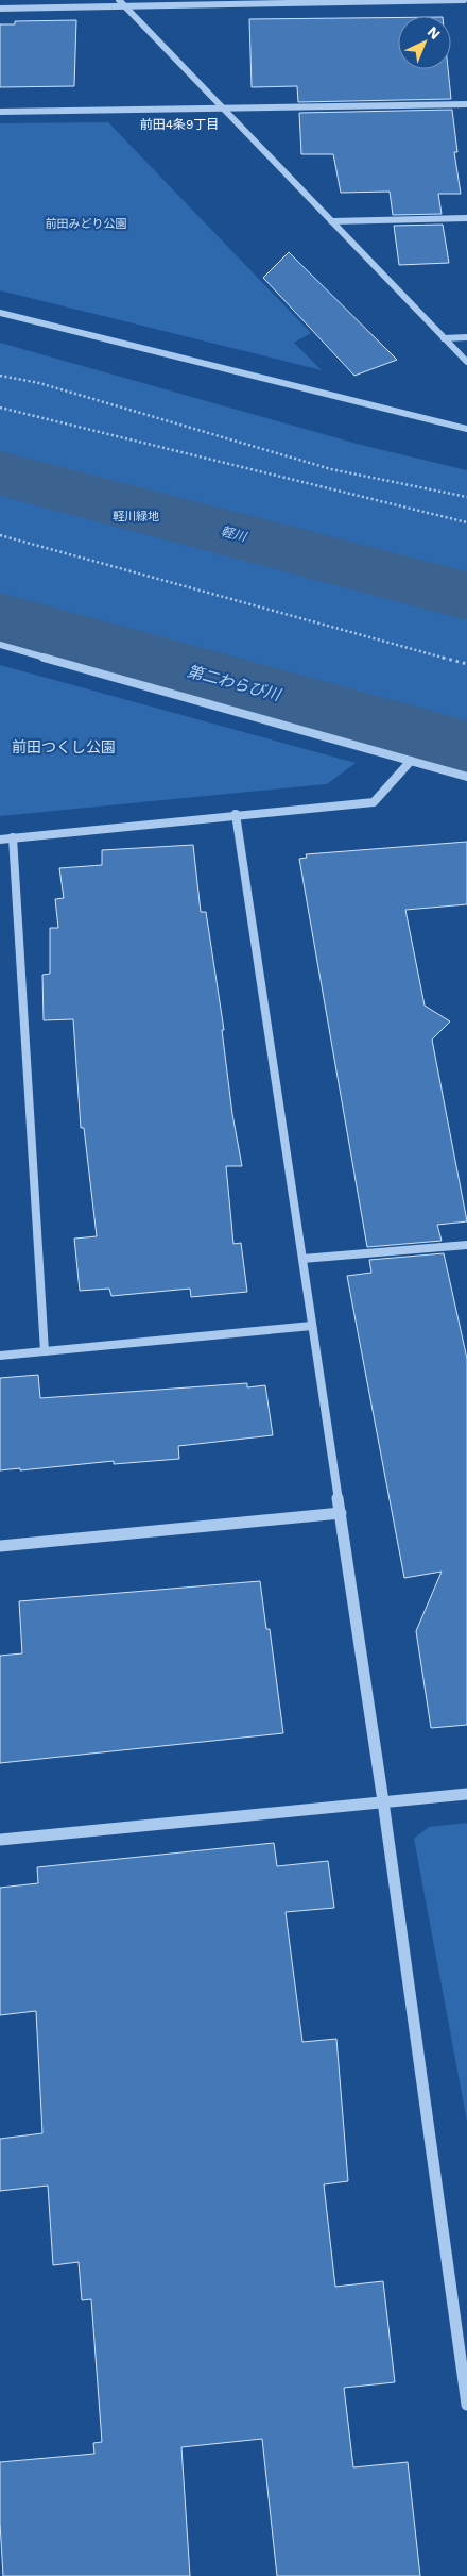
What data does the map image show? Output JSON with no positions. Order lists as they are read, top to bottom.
{
  "districts": ["前田4条9丁目"],
  "water": ["軽川", "第二わらび川"],
  "parks": ["前田みどり公園", "軽川緑地", "前田つくし公園"],
  "north": "top right"
}
